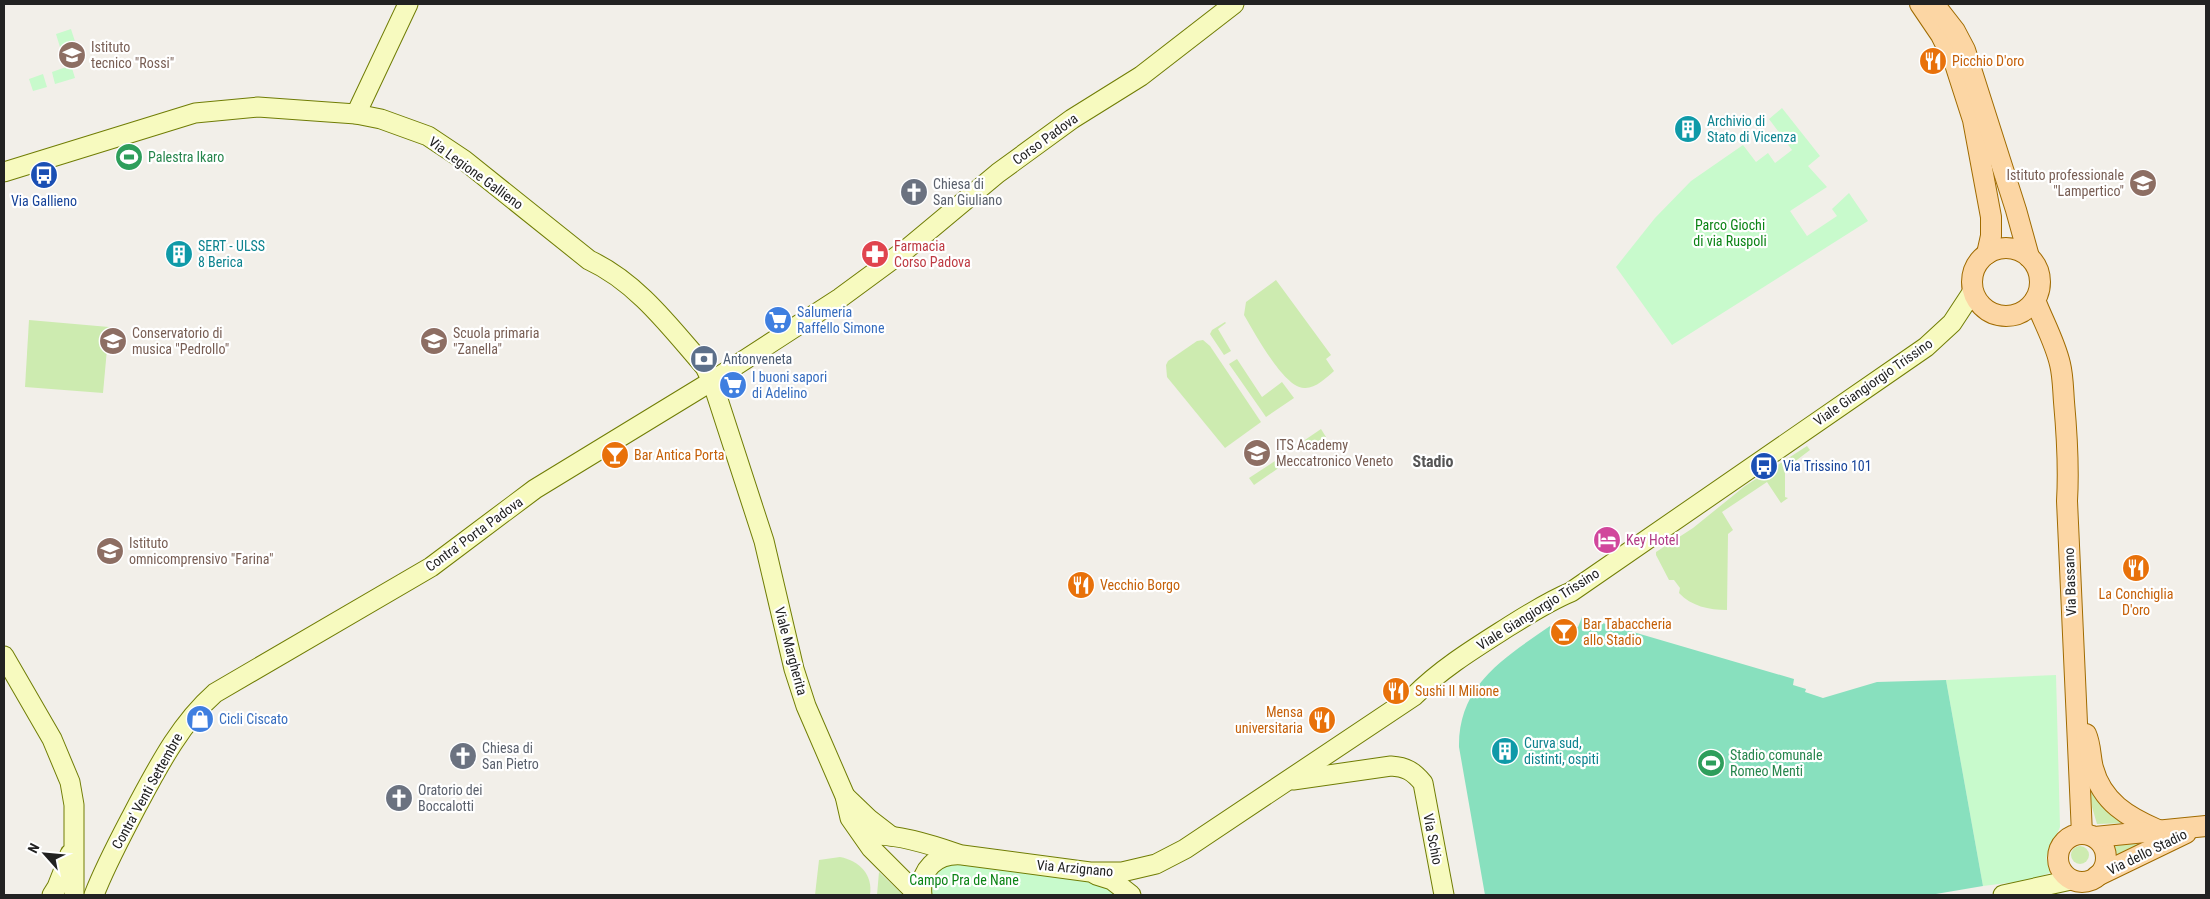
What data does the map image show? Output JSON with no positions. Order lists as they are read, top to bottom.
{
  "streets": {
    "main road": ["Viale Giangiorgio Trissino", "Via Bassano", "Via dello Stadio"],
    "street": [
      "Corso Padova",
      "Via Legione Gallieno",
      "Contra' Porta Padova",
      "Viale Margherita",
      "Contra' Venti Settembre",
      "Via Schio",
      "Via Arzignano"
    ]
  },
  "crossings": [
    ["Corso Padova", "Via Legione Gallieno"],
    ["Corso Padova", "Contra' Porta Padova"],
    ["Corso Padova", "Viale Margherita"],
    ["Via Legione Gallieno", "Contra' Porta Padova"],
    ["Via Legione Gallieno", "Viale Margherita"],
    ["Viale Giangiorgio Trissino", "Via Bassano"],
    ["Viale Giangiorgio Trissino", "Via Schio"],
    ["Viale Giangiorgio Trissino", "Via Arzignano"],
    ["Contra' Porta Padova", "Viale Margherita"],
    ["Contra' Porta Padova", "Contra' Venti Settembre"],
    ["Via Bassano", "Via dello Stadio"]
  ],
  "districts": ["Stadio"],
  "parks": ["Parco Giochi di via Ruspoli", "Campo Pra de Nane"],
  "places": {
    "school or university": [
      "Istituto tecnico \"Rossi\"",
      "Istituto professionale \"Lampertico\"",
      "Conservatorio di musica \"Pedrollo\"",
      "Scuola primaria \"Zanella\"",
      "ITS Academy Meccatronico Veneto",
      "Istituto omnicomprensivo \"Farina\""
    ],
    "restaurant": [
      "Picchio D'oro",
      "La Conchiglia D'oro",
      "Vecchio Borgo",
      "Sushi Il Milione",
      "Mensa universitaria"
    ],
    "building": ["Archivio di Stato di Vicenza", "SERT - ULSS 8 Berica", "Curva sud, distinti, ospiti"],
    "sports": ["Palestra Ikaro", "Stadio comunale Romeo Menti"],
    "bus stop": ["Via Gallieno", "Via Trissino 101"],
    "church": ["Chiesa di San Giuliano", "Chiesa di San Pietro", "Oratorio dei Boccalotti"],
    "pharmacy": ["Farmacia Corso Padova"],
    "supermarket": ["Salumeria Raffello Simone", "I buoni sapori di Adelino"],
    "bank": ["Antonveneta"],
    "bar": ["Bar Antica Porta", "Bar Tabaccheria allo Stadio"],
    "hotel": ["Key Hotel"],
    "shop": ["Cicli Ciscato"]
  },
  "north": "top left"
}
